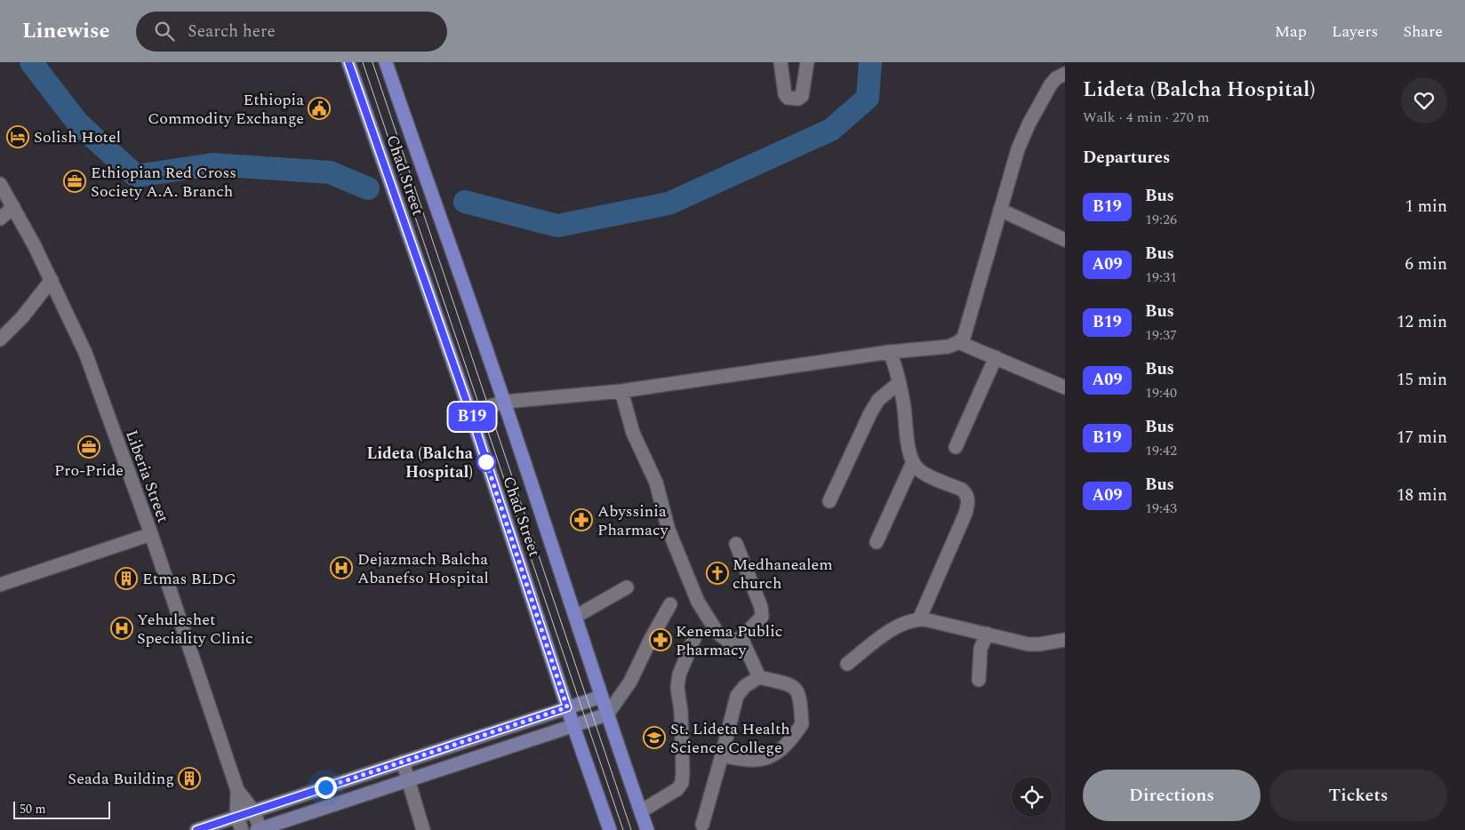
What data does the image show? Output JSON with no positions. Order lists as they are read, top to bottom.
{
  "streets": {
    "main road": ["Chad Street"],
    "street": ["Liberia Street"]
  },
  "places": {
    "public building": ["Ethiopia Commodity Exchange"],
    "hotel": ["Solish Hotel"],
    "office": ["Ethiopian Red Cross Society A.A. Branch", "Pro-Pride"],
    "other": ["Lideta (Balcha Hospital)"],
    "pharmacy": ["Abyssinia Pharmacy", "Kenema Public Pharmacy"],
    "hospital": ["Dejazmach Balcha Abanefso Hospital", "Yehuleshet Speciality Clinic"],
    "church": ["Medhanealem church"],
    "building": ["Etmas BLDG", "Seada Building"],
    "school or university": ["St. Lideta Health Science College"]
  },
  "lines": ["bus line B19"],
  "scale_bar": "50 m",
  "page": {
    "header": "Linewise",
    "search": "Search here",
    "nav": ["Map", "Layers", "Share"],
    "on_map": "B19",
    "heading": [
      ["Lideta (Balcha Hospital)", "Walk · 4 min · 270 m"],
      "Departures"
    ],
    "list": [
      {
        "mark": "B19",
        "name": "Bus",
        "note": "19:26",
        "value": "1 min"
      },
      {
        "mark": "A09",
        "name": "Bus",
        "note": "19:31",
        "value": "6 min"
      },
      {
        "mark": "B19",
        "name": "Bus",
        "note": "19:37",
        "value": "12 min"
      },
      {
        "mark": "A09",
        "name": "Bus",
        "note": "19:40",
        "value": "15 min"
      },
      {
        "mark": "B19",
        "name": "Bus",
        "note": "19:42",
        "value": "17 min"
      },
      {
        "mark": "A09",
        "name": "Bus",
        "note": "19:43",
        "value": "18 min"
      }
    ],
    "buttons": ["Directions", "Tickets"],
    "scale": "50 m"
  }
}
